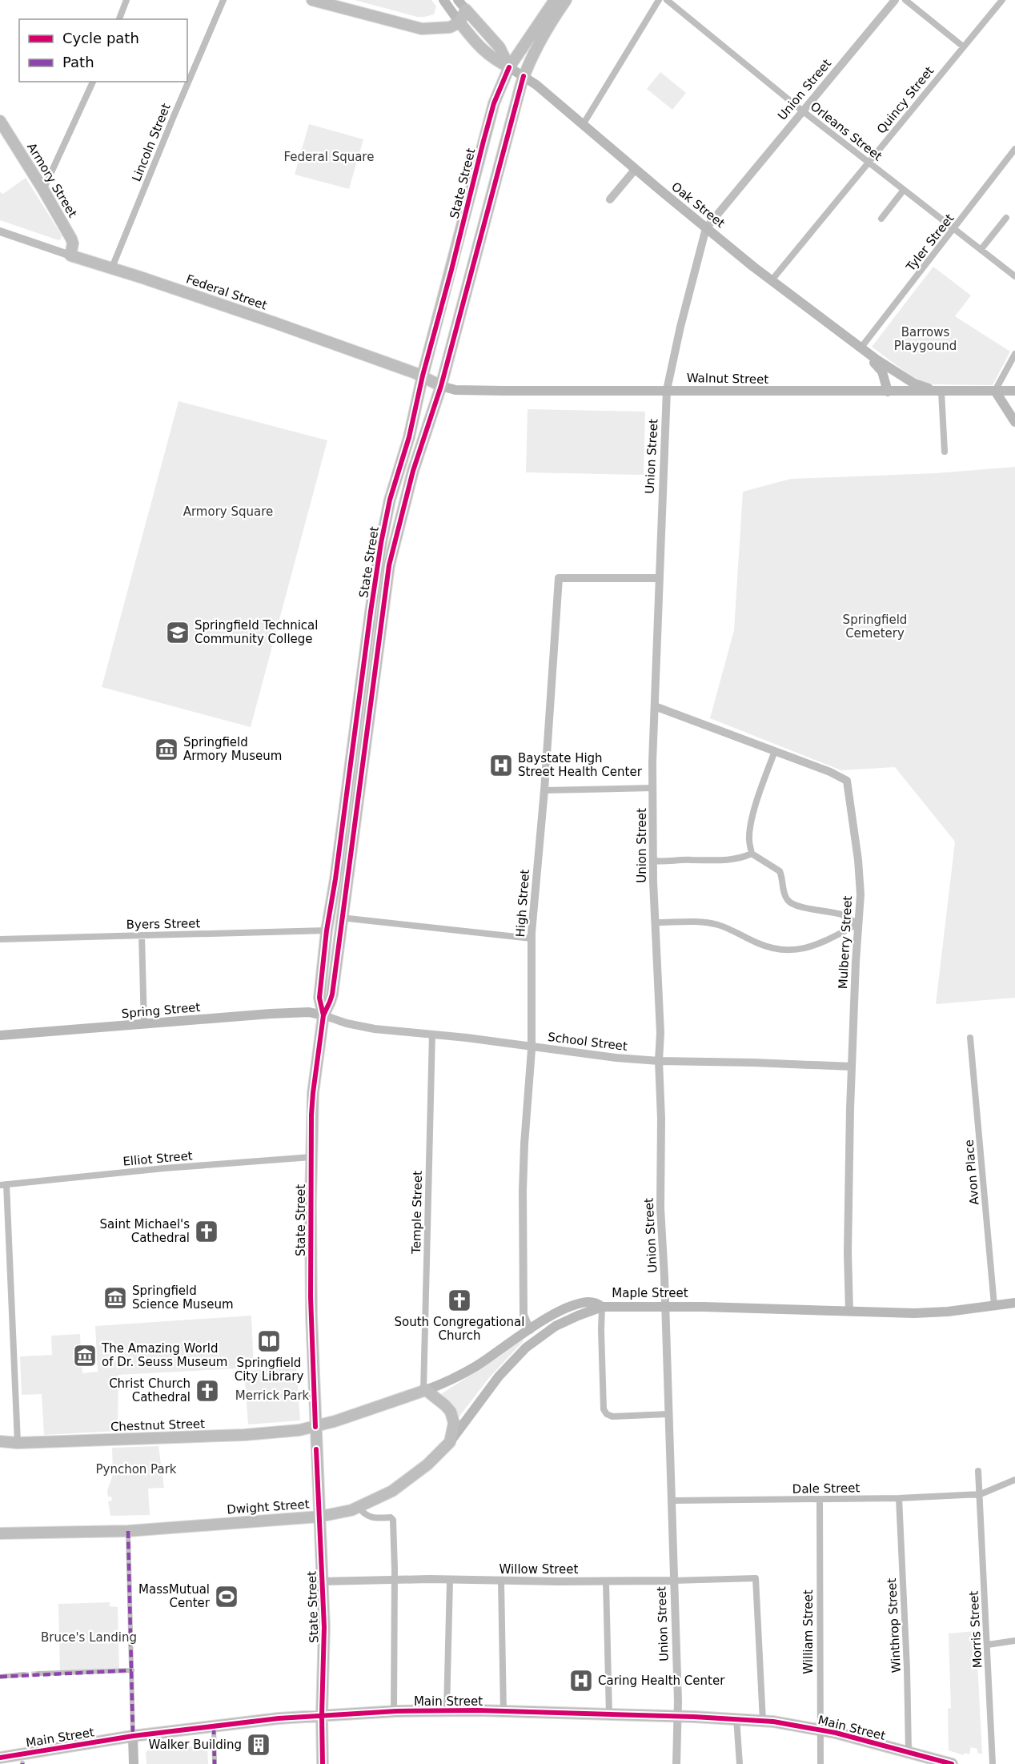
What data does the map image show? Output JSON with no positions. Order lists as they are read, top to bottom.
{
  "streets": {
    "main road": [
      "Armory Street",
      "State Street",
      "Oak Street",
      "Federal Street",
      "Walnut Street",
      "Spring Street",
      "Maple Street",
      "Chestnut Street",
      "Dwight Street",
      "Main Street"
    ],
    "street": [
      "Union Street",
      "Quincy Street",
      "Orleans Street",
      "Lincoln Street",
      "Tyler Street",
      "High Street",
      "Byers Street",
      "Mulberry Street",
      "School Street",
      "Elliot Street",
      "Avon Place",
      "Temple Street",
      "Dale Street",
      "Willow Street",
      "Winthrop Street",
      "Morris Street",
      "William Street"
    ]
  },
  "crossings": [
    ["Union Street", "Orleans Street"],
    ["Union Street", "Oak Street"],
    ["Union Street", "Walnut Street"],
    ["Union Street", "High Street"],
    ["Union Street", "Mulberry Street"],
    ["Union Street", "School Street"],
    ["Union Street", "Maple Street"],
    ["Union Street", "Dale Street"],
    ["Union Street", "Willow Street"],
    ["Union Street", "Main Street"],
    ["Quincy Street", "Orleans Street"],
    ["Quincy Street", "Oak Street"],
    ["Orleans Street", "Tyler Street"],
    ["Lincoln Street", "Federal Street"],
    ["Armory Street", "Federal Street"],
    ["State Street", "Oak Street"],
    ["State Street", "Federal Street"],
    ["State Street", "Walnut Street"],
    ["State Street", "Byers Street"],
    ["State Street", "Spring Street"],
    ["State Street", "School Street"],
    ["State Street", "Elliot Street"],
    ["State Street", "Maple Street"],
    ["State Street", "Chestnut Street"],
    ["State Street", "Dwight Street"],
    ["State Street", "Willow Street"],
    ["State Street", "Main Street"],
    ["Oak Street", "Tyler Street"],
    ["Oak Street", "Walnut Street"],
    ["Federal Street", "Walnut Street"],
    ["High Street", "School Street"],
    ["High Street", "Maple Street"],
    ["Mulberry Street", "School Street"],
    ["Mulberry Street", "Maple Street"],
    ["Spring Street", "School Street"],
    ["School Street", "Temple Street"],
    ["Avon Place", "Maple Street"],
    ["Temple Street", "Maple Street"],
    ["Maple Street", "Chestnut Street"],
    ["Maple Street", "Dwight Street"],
    ["Dale Street", "Winthrop Street"],
    ["Dale Street", "Morris Street"],
    ["Dale Street", "William Street"],
    ["Willow Street", "Main Street"],
    ["Winthrop Street", "Main Street"],
    ["William Street", "Main Street"]
  ],
  "parks": [
    "Federal Square",
    "Barrows Playgound",
    "Armory Square",
    "Springfield Cemetery",
    "Merrick Park",
    "Pynchon Park",
    "Bruce's Landing"
  ],
  "places": {
    "school or university": ["Springfield Technical Community College"],
    "museum": ["Springfield Armory Museum", "Springfield Science Museum", "The Amazing World of Dr. Seuss Museum"],
    "hospital": ["Baystate High Street Health Center", "Caring Health Center"],
    "church": ["Saint Michael's Cathedral", "South Congregational Church", "Christ Church Cathedral"],
    "library": ["Springfield City Library"],
    "sports": ["MassMutual Center"],
    "building": ["Walker Building"]
  },
  "legend": ["Cycle path", "Path"]
}
